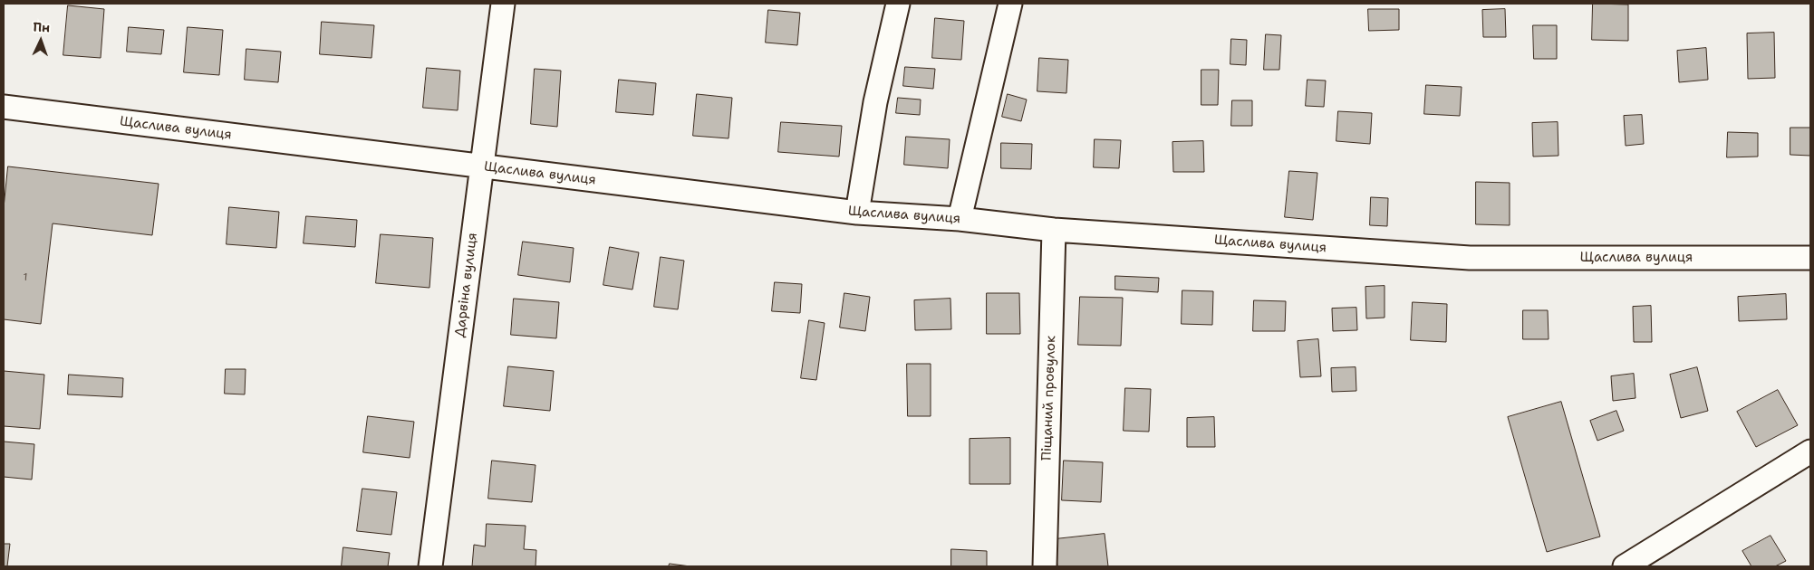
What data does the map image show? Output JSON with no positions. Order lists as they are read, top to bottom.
{
  "streets": {
    "street": ["Щаслива вулиця", "Дарвіна вулиця", "Піщаний провулок"]
  },
  "crossings": [
    ["Щаслива вулиця", "Дарвіна вулиця"],
    ["Щаслива вулиця", "Піщаний провулок"]
  ],
  "house_numbers": ["1"],
  "north": "top"
}
